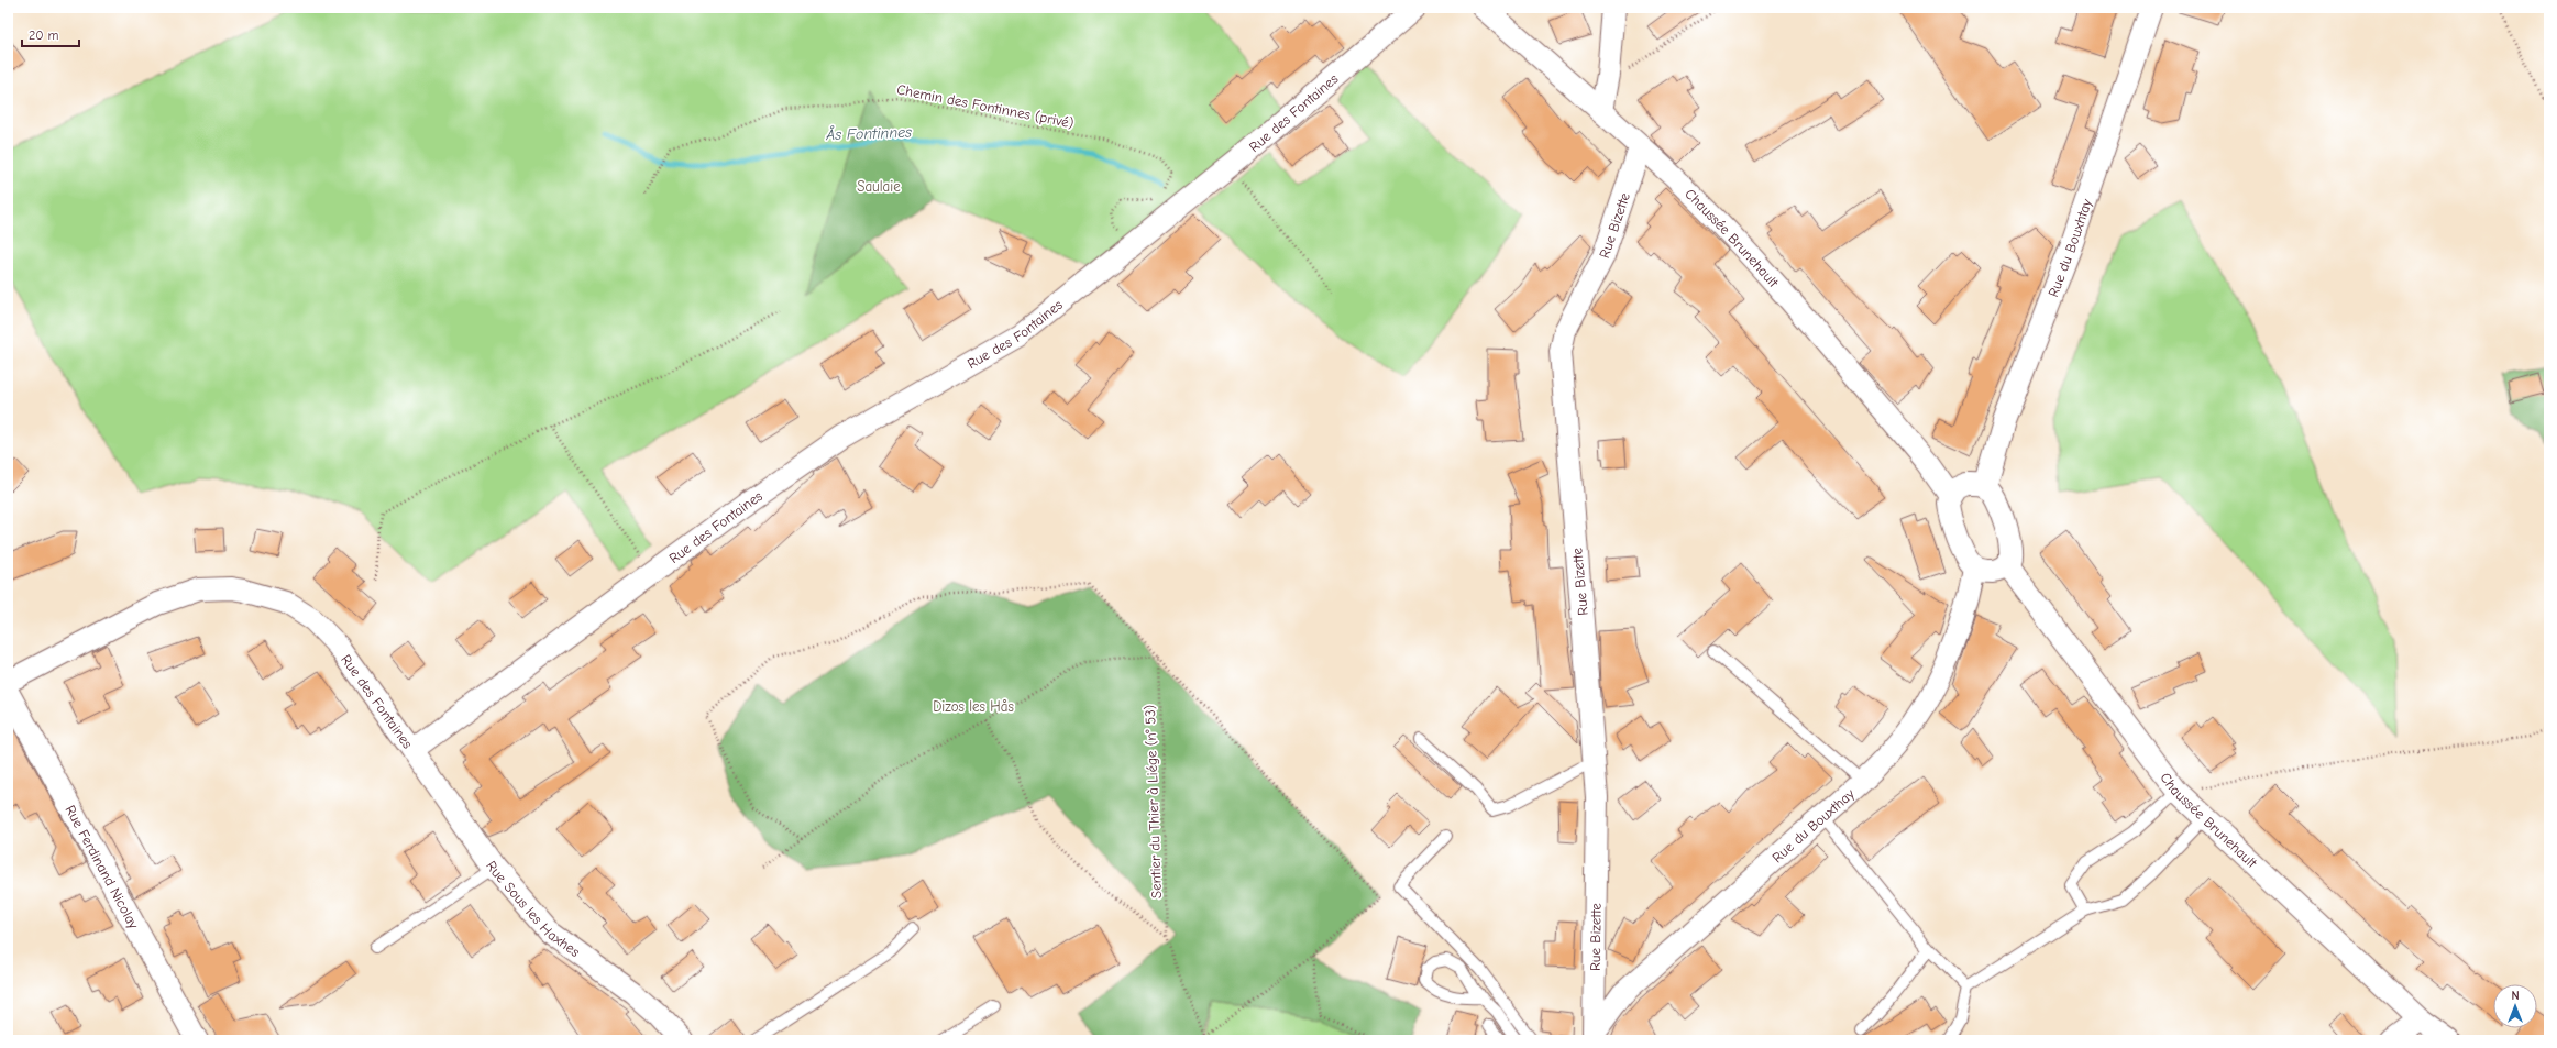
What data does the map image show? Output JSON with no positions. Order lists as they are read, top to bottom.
{
  "streets": {
    "street": [
      "Rue des Fontaines",
      "Rue Bizette",
      "Chaussée Brunehault",
      "Rue du Bouxhtay",
      "Rue du Bouxthay",
      "Rue Ferdinand Nicolay",
      "Rue Sous les Haxhes"
    ],
    "path": ["Chemin des Fontinnes (privé)", "Sentier du Thier à Liége (n° 53)"]
  },
  "crossings": [
    ["Rue des Fontaines", "Rue Sous les Haxhes"],
    ["Rue Bizette", "Chaussée Brunehault"],
    ["Rue Bizette", "Rue du Bouxthay"]
  ],
  "water": ["Ås Fontinnes"],
  "parks": ["Saulaie", "Dizos les Hås"],
  "scale_bar": "20 m",
  "north": "top"
}
